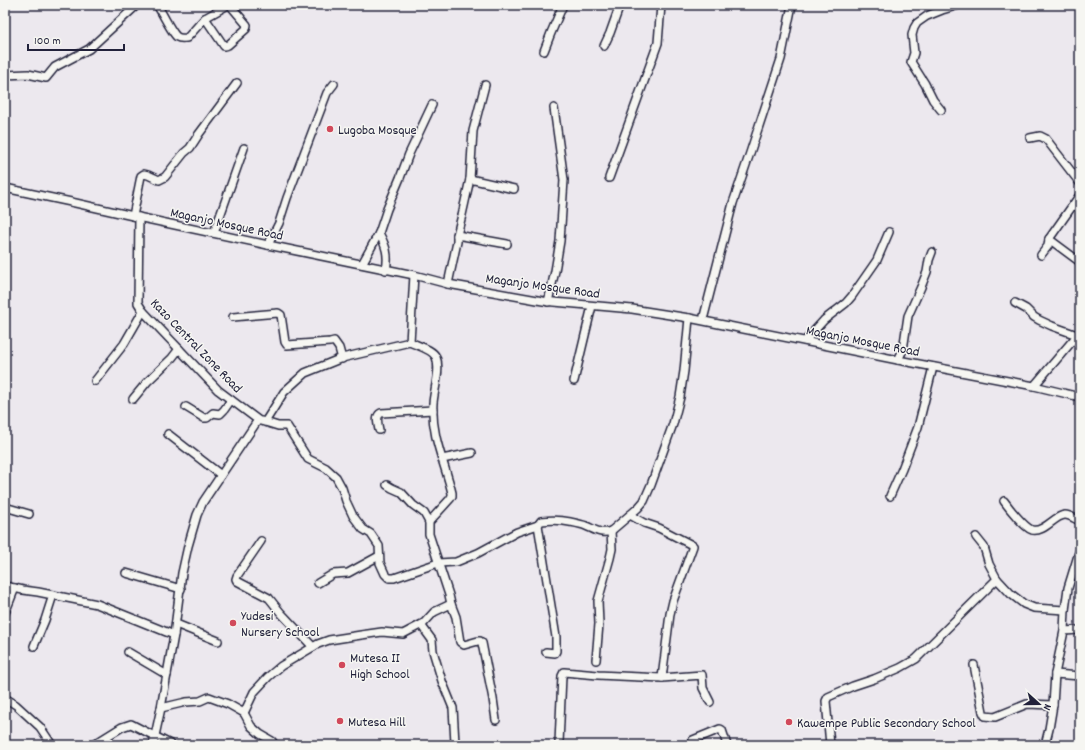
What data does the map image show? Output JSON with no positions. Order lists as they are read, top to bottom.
{
  "streets": {
    "street": ["Maganjo Mosque Road", "Kazo Central Zone Road"]
  },
  "crossings": [
    ["Maganjo Mosque Road", "Kazo Central Zone Road"]
  ],
  "places": [
    "Lugoba Mosque",
    "Yudesi Nursery School",
    "Mutesa II High School",
    "Mutesa Hill",
    "Kawempe Public Secondary School"
  ],
  "scale_bar": "100 m",
  "north": "right"
}
